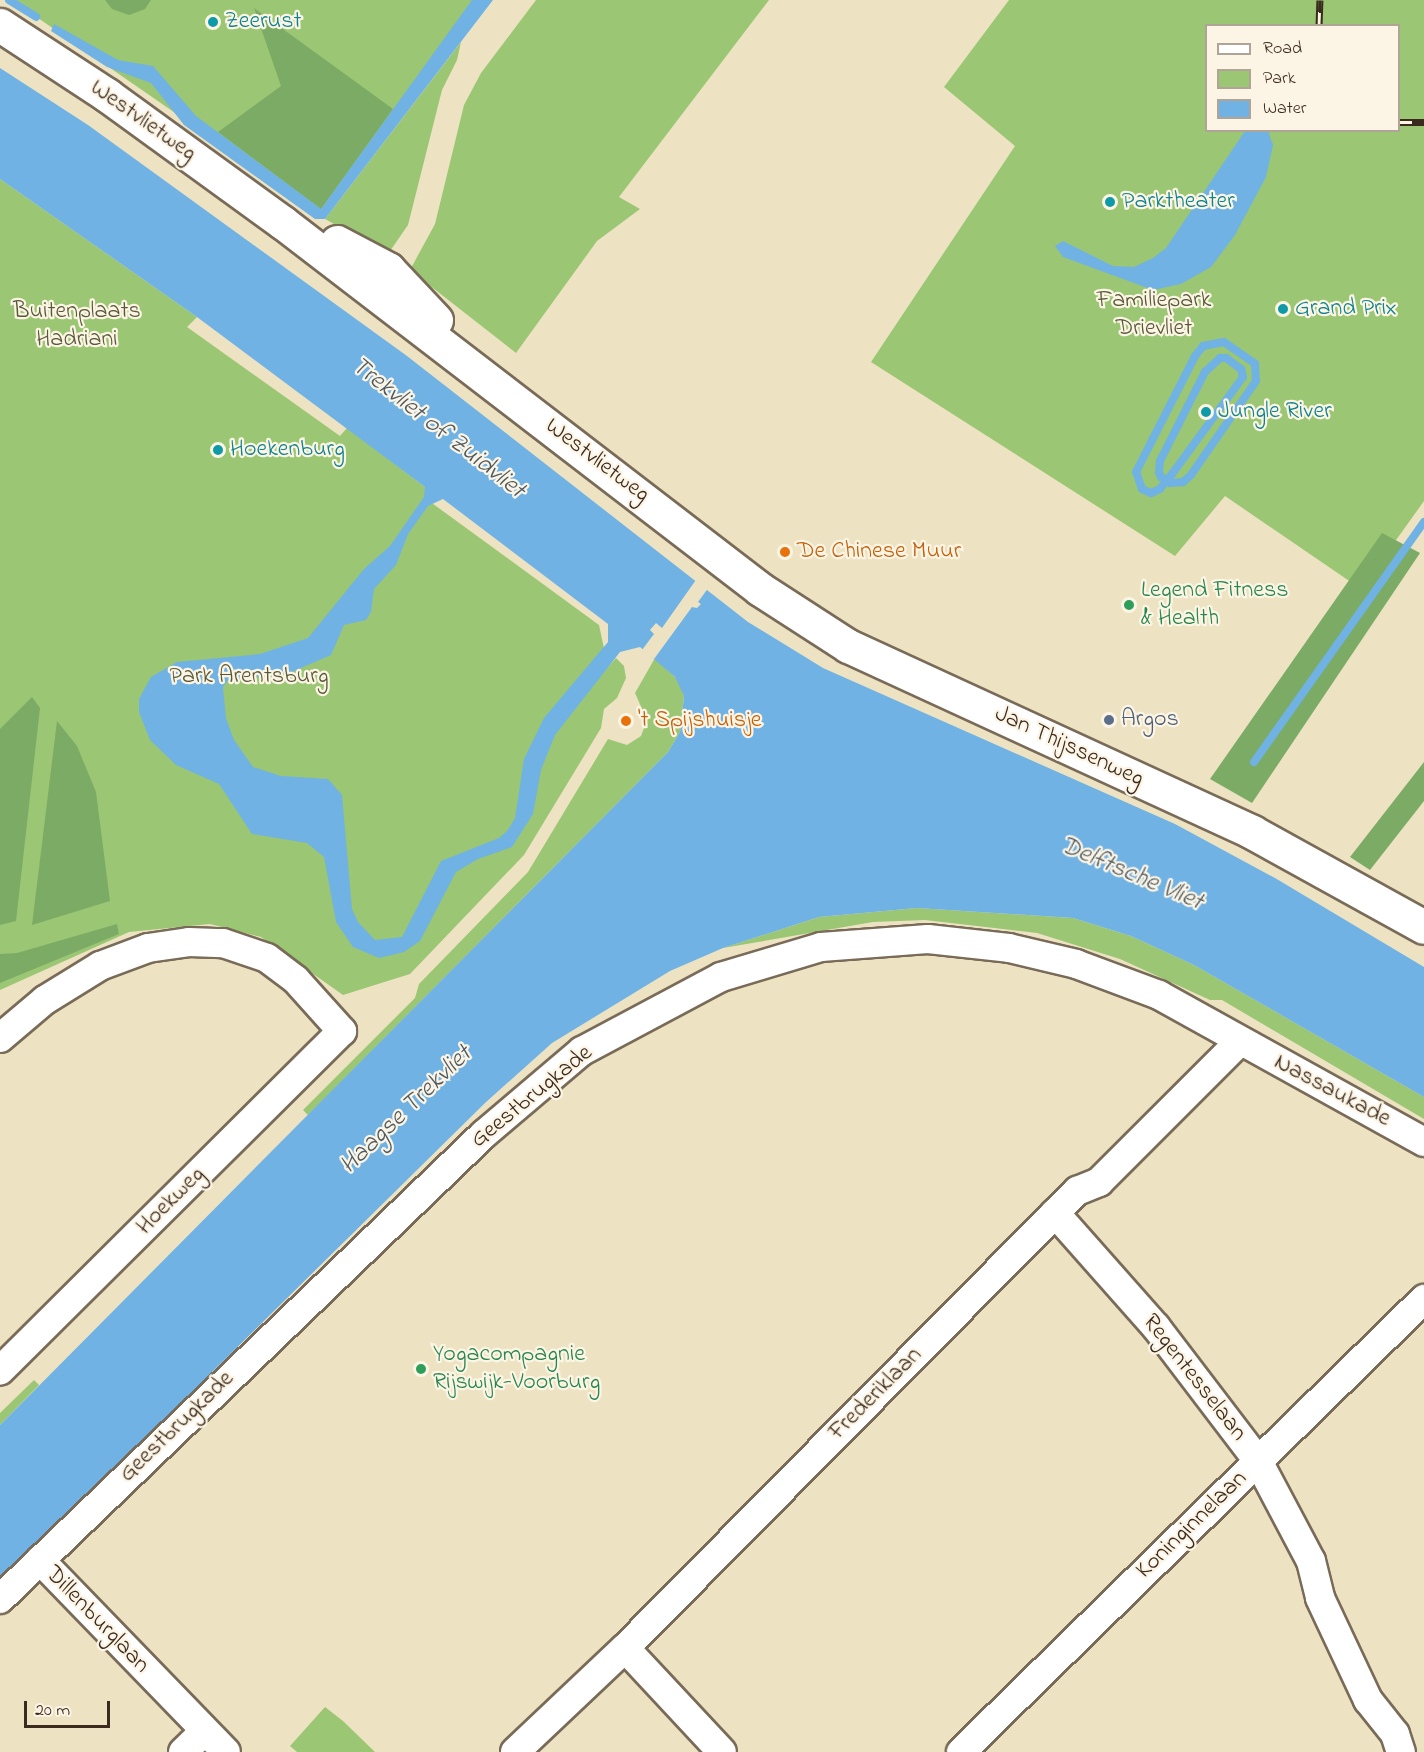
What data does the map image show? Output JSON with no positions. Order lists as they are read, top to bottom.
{
  "streets": {
    "street": [
      "Westvlietweg",
      "Jan Thijssenweg",
      "Nassaukade",
      "Geestbrugkade",
      "Hoekweg",
      "Regentesselaan",
      "Frederiklaan",
      "Koninginnelaan",
      "Dillenburglaan"
    ]
  },
  "crossings": [
    ["Westvlietweg", "Jan Thijssenweg"],
    ["Nassaukade", "Geestbrugkade"],
    ["Nassaukade", "Frederiklaan"],
    ["Geestbrugkade", "Frederiklaan"],
    ["Geestbrugkade", "Dillenburglaan"],
    ["Regentesselaan", "Frederiklaan"],
    ["Regentesselaan", "Koninginnelaan"]
  ],
  "water": ["Trekvliet of Zuidvliet", "Delftsche Vliet", "Haagse Trekvliet"],
  "parks": ["Familiepark Drievliet", "Buitenplaats Hadriani", "Park Arentsburg"],
  "places": [
    "Zeerust",
    "Parktheater",
    "Grand Prix",
    "Jungle River",
    "Hoekenburg",
    "De Chinese Muur",
    "Legend Fitness & Health",
    "Argos",
    "'t Spijshuisje",
    "Yogacompagnie Rijswijk-Voorburg"
  ],
  "legend": ["Road", "Park", "Water"],
  "scale_bar": "20 m"
}
